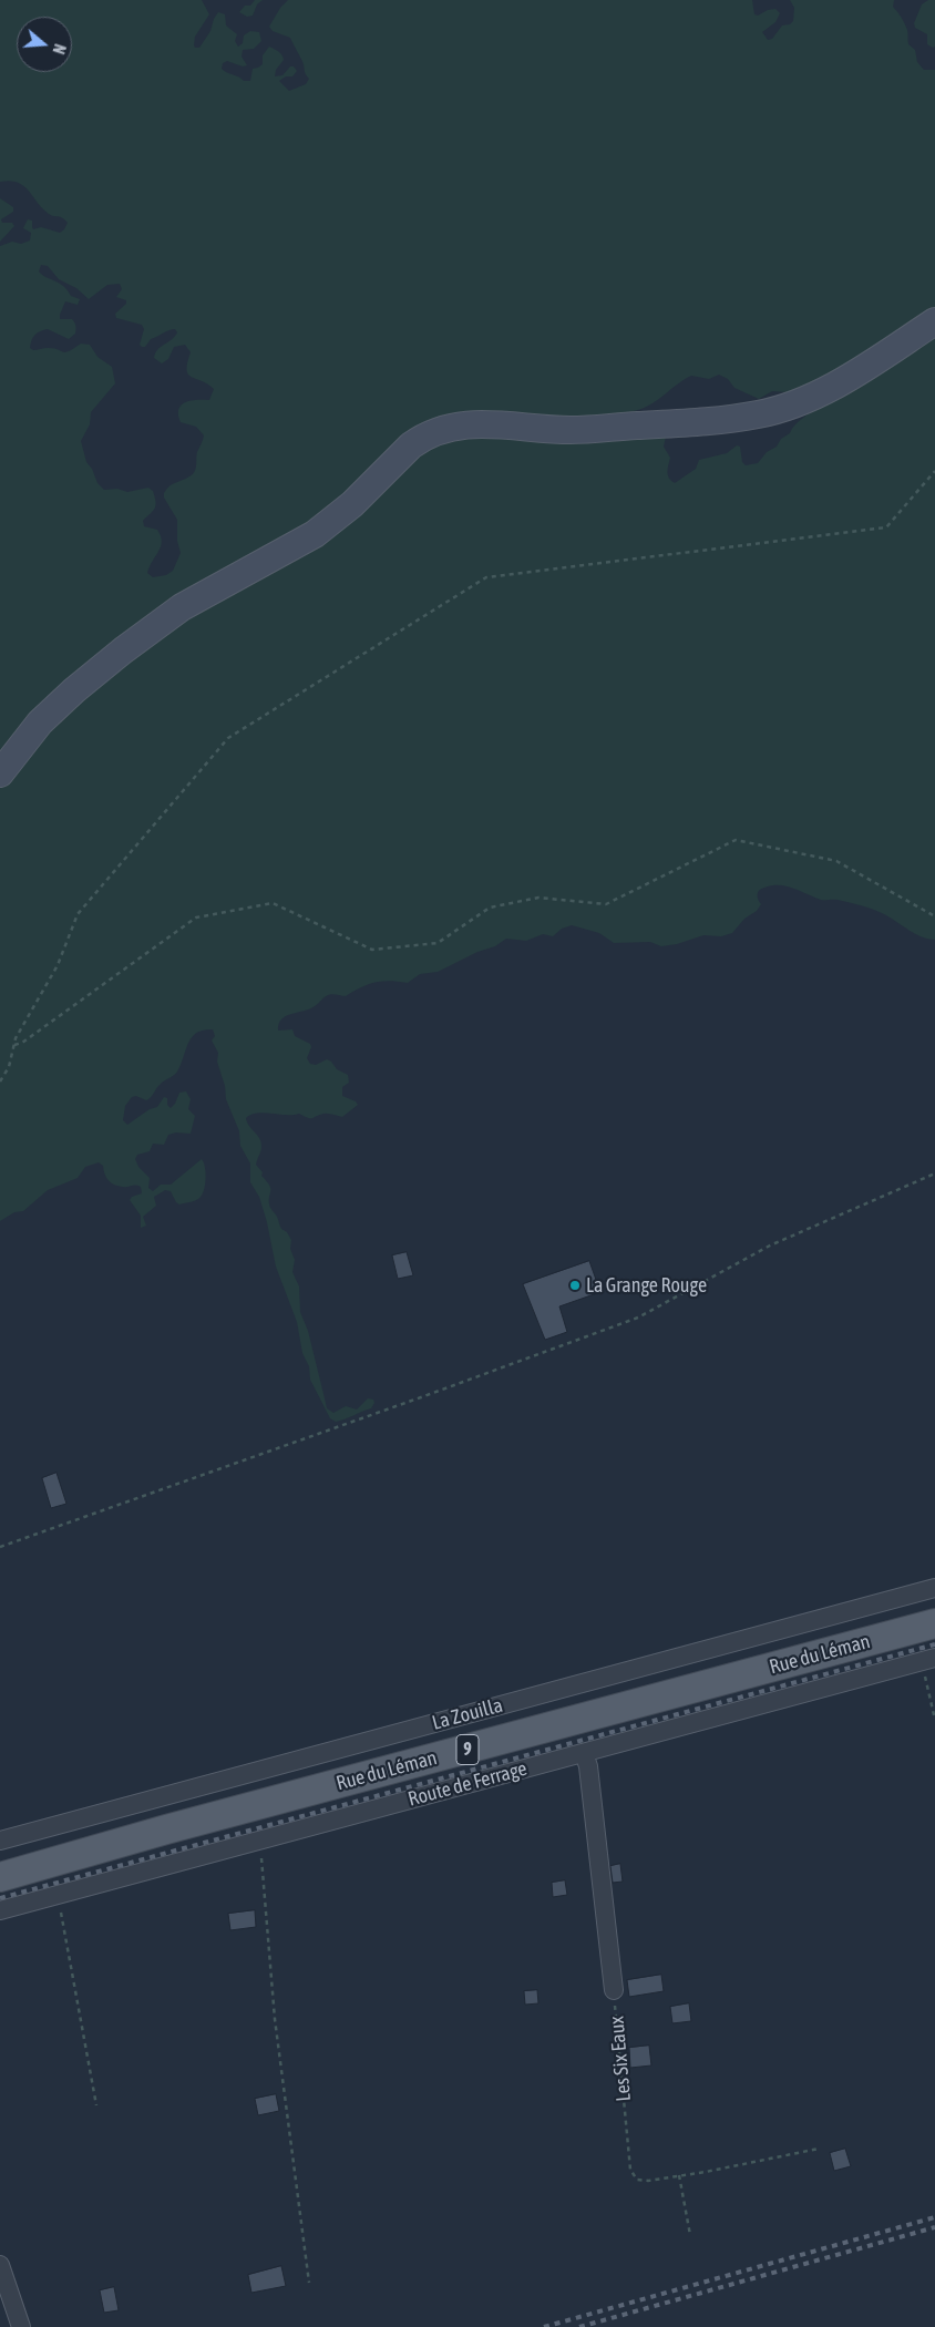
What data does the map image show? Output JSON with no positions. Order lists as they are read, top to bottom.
{
  "streets": {
    "main road": ["Rue du Léman", "9"],
    "street": ["La Zouilla", "Route de Ferrage", "Les Six Eaux"]
  },
  "crossings": [
    ["Route de Ferrage", "Les Six Eaux"]
  ],
  "places": ["La Grange Rouge"],
  "north": "right"
}
